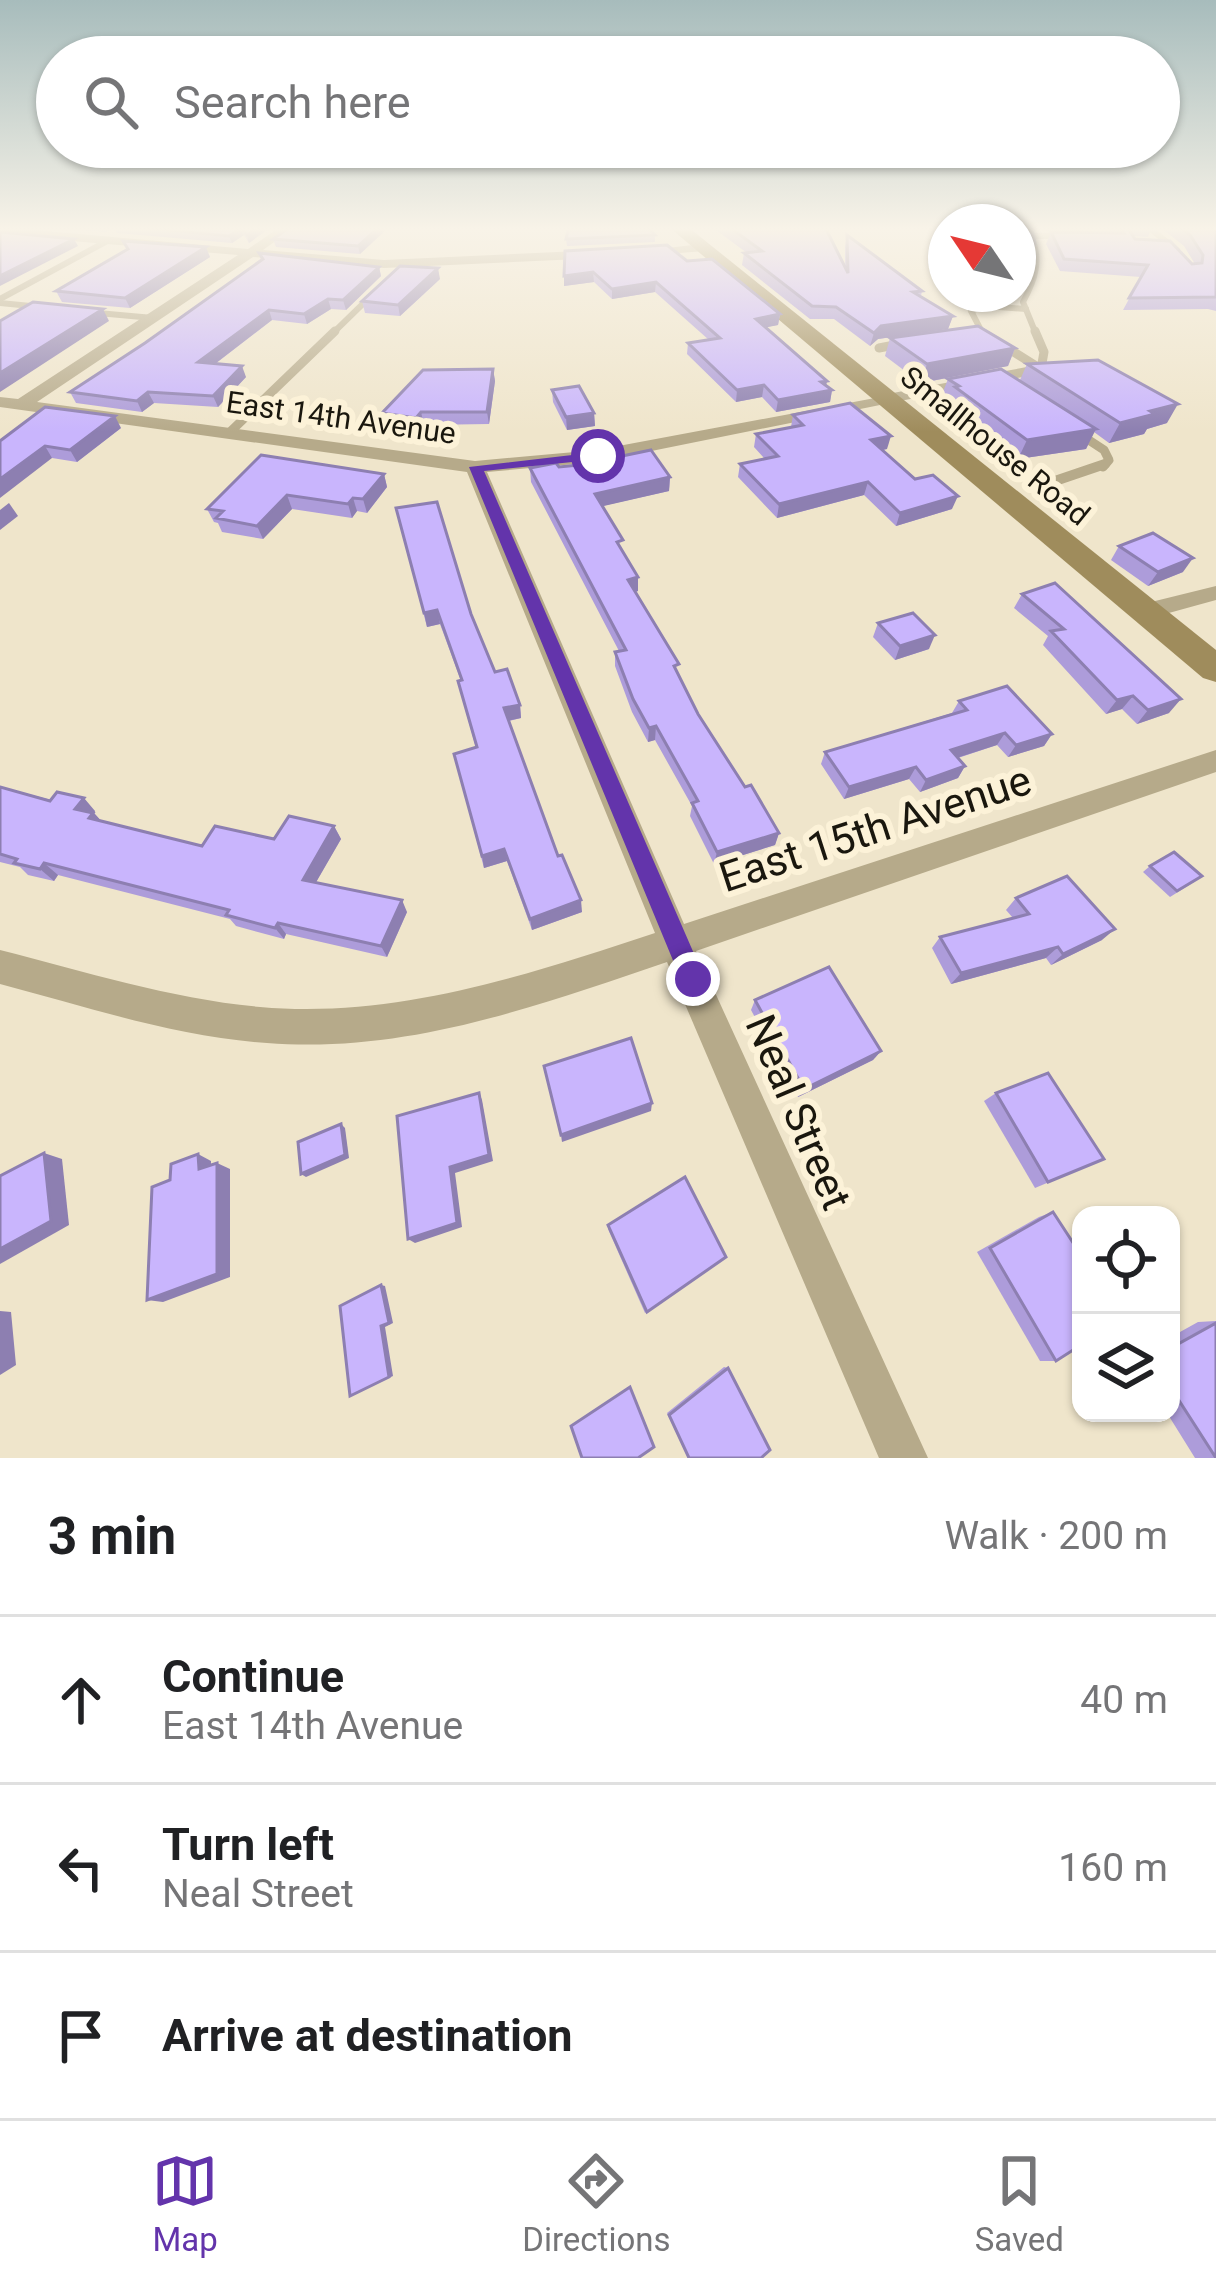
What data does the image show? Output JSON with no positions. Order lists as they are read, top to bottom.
{
  "streets": {
    "street": [
      "East 14th Avenue",
      "Smallhouse Road",
      "East 15th Avenue",
      "Neal Street"
    ]
  },
  "crossings": [
    ["East 14th Avenue", "Smallhouse Road"],
    ["East 14th Avenue", "Neal Street"],
    ["East 15th Avenue", "Neal Street"]
  ],
  "north": "top left",
  "page": {
    "search": "Search here",
    "heading": ["3 min", "Walk · 200 m"],
    "list": [
      ["Continue", "East 14th Avenue", "40 m"],
      ["Turn left", "Neal Street", "160 m"],
      "Arrive at destination"
    ],
    "nav": ["Map", "Directions", "Saved"]
  }
}
